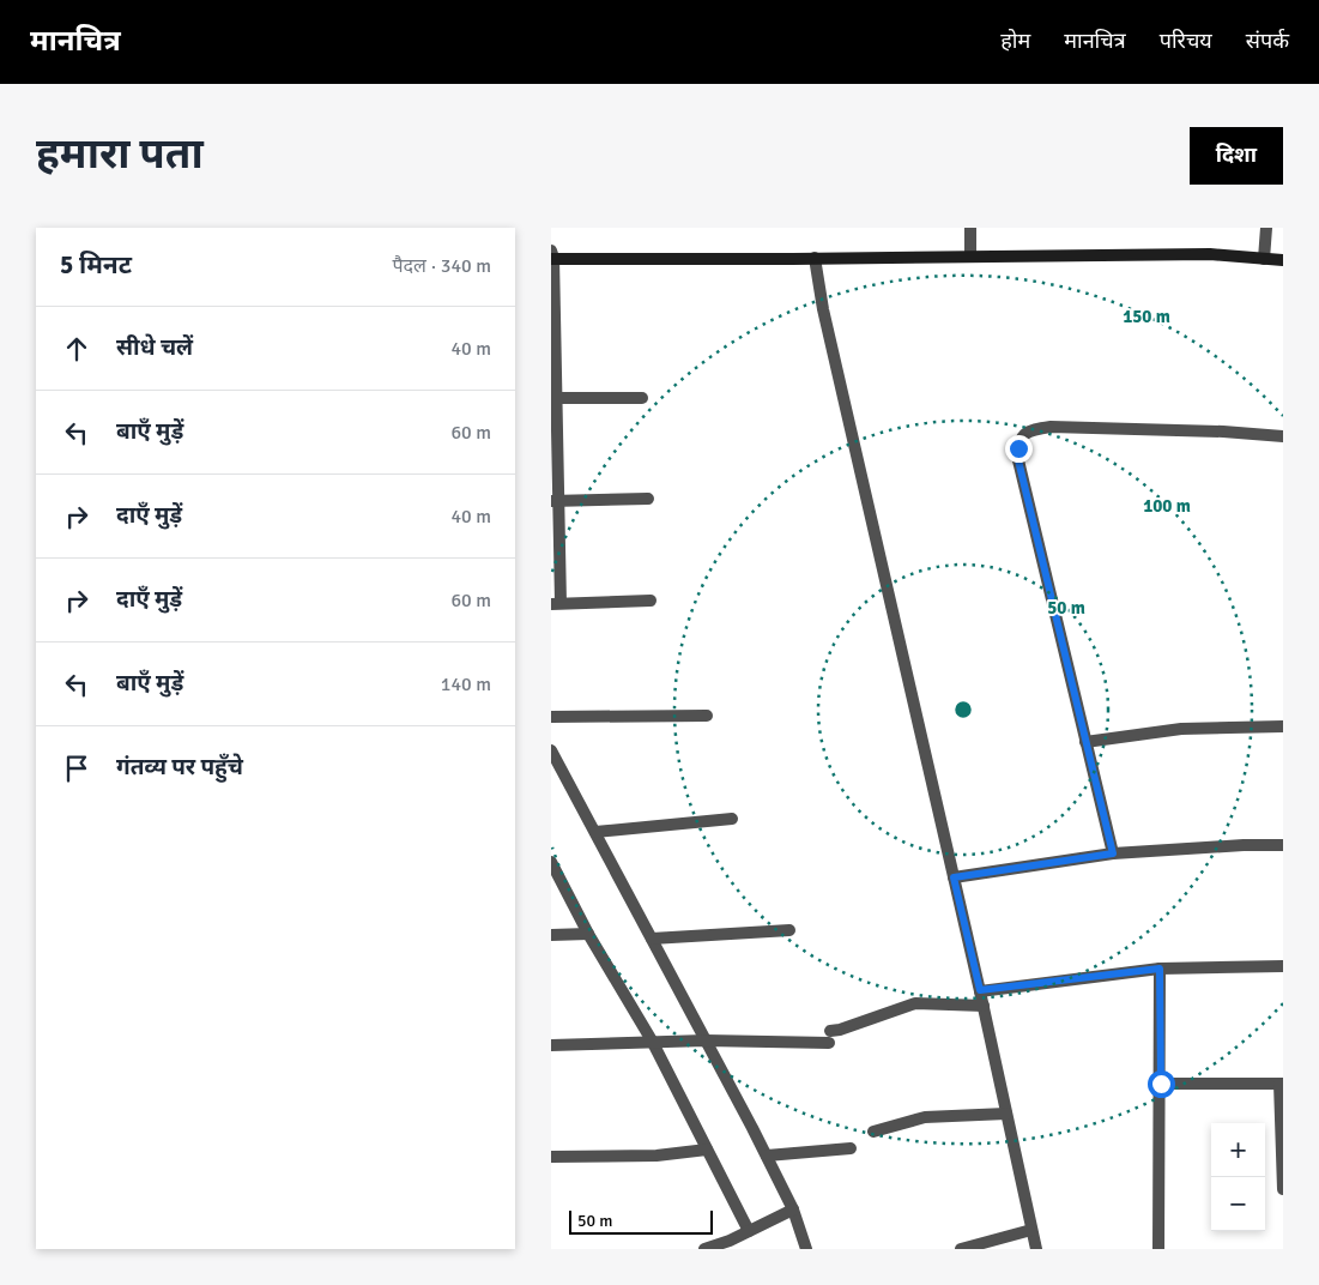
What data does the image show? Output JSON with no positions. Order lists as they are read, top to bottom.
{
  "scale_bar": "50 m",
  "page": {
    "header": "मानचित्र",
    "nav": [
      "होम",
      "मानचित्र",
      "परिचय",
      "संपर्क"
    ],
    "buttons": "दिशा",
    "title": "हमारा पता",
    "heading": ["5 मिनट", "पैदल · 340 m"],
    "list": [
      ["सीधे चलें", "40 m"],
      ["बाएँ मुड़ें", "60 m"],
      ["दाएँ मुड़ें", "40 m"],
      ["दाएँ मुड़ें", "60 m"],
      ["बाएँ मुड़ें", "140 m"],
      "गंतव्य पर पहुँचे"
    ],
    "map_buttons": ["+", "−"],
    "scale": "50 m"
  },
  "rings": ["150 m", "100 m", "50 m"]
}
